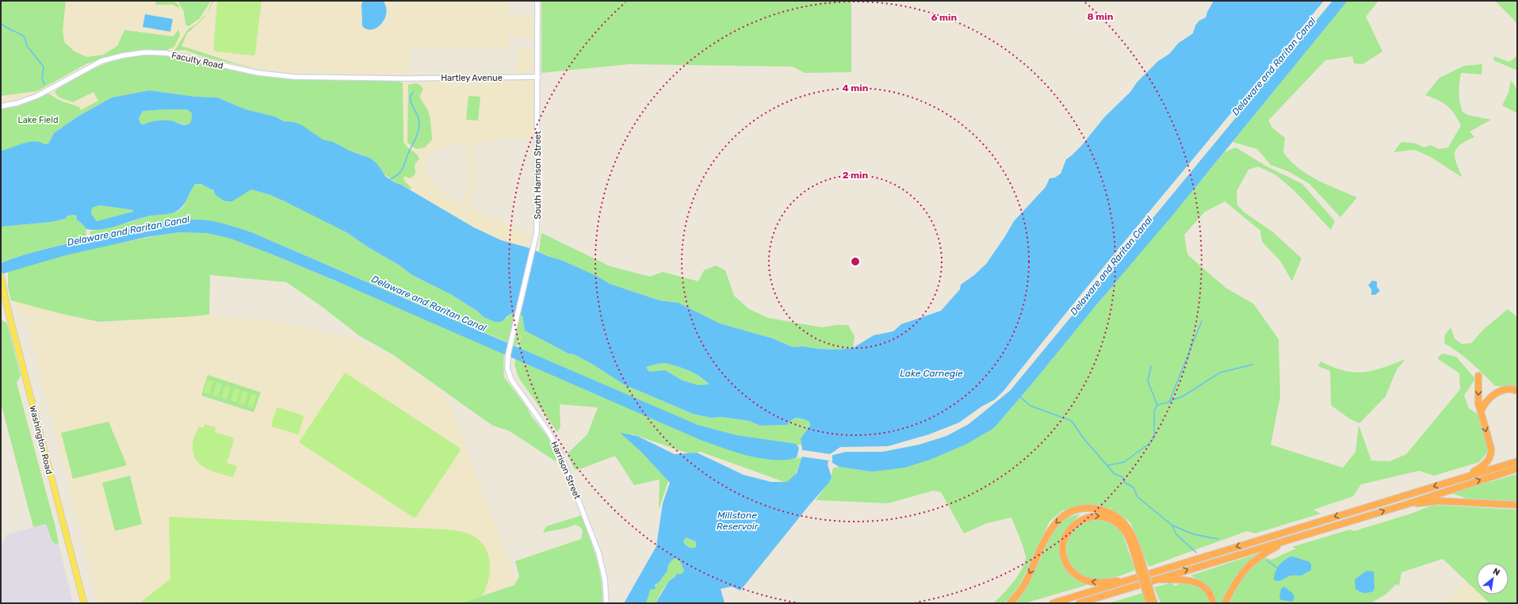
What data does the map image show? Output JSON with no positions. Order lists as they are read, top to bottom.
{
  "streets": {
    "main road": ["Washington Road"],
    "street": [
      "Faculty Road",
      "Hartley Avenue",
      "South Harrison Street",
      "Harrison Street"
    ]
  },
  "crossings": [
    ["Faculty Road", "Hartley Avenue"],
    ["Hartley Avenue", "South Harrison Street"],
    ["South Harrison Street", "Harrison Street"]
  ],
  "water": ["Delaware and Raritan Canal", "Lake Carnegie", "Millstone Reservoir"],
  "parks": ["Lake Field"],
  "north": "top right",
  "rings": [
    "8 min",
    "6 min",
    "4 min",
    "2 min"
  ]
}
